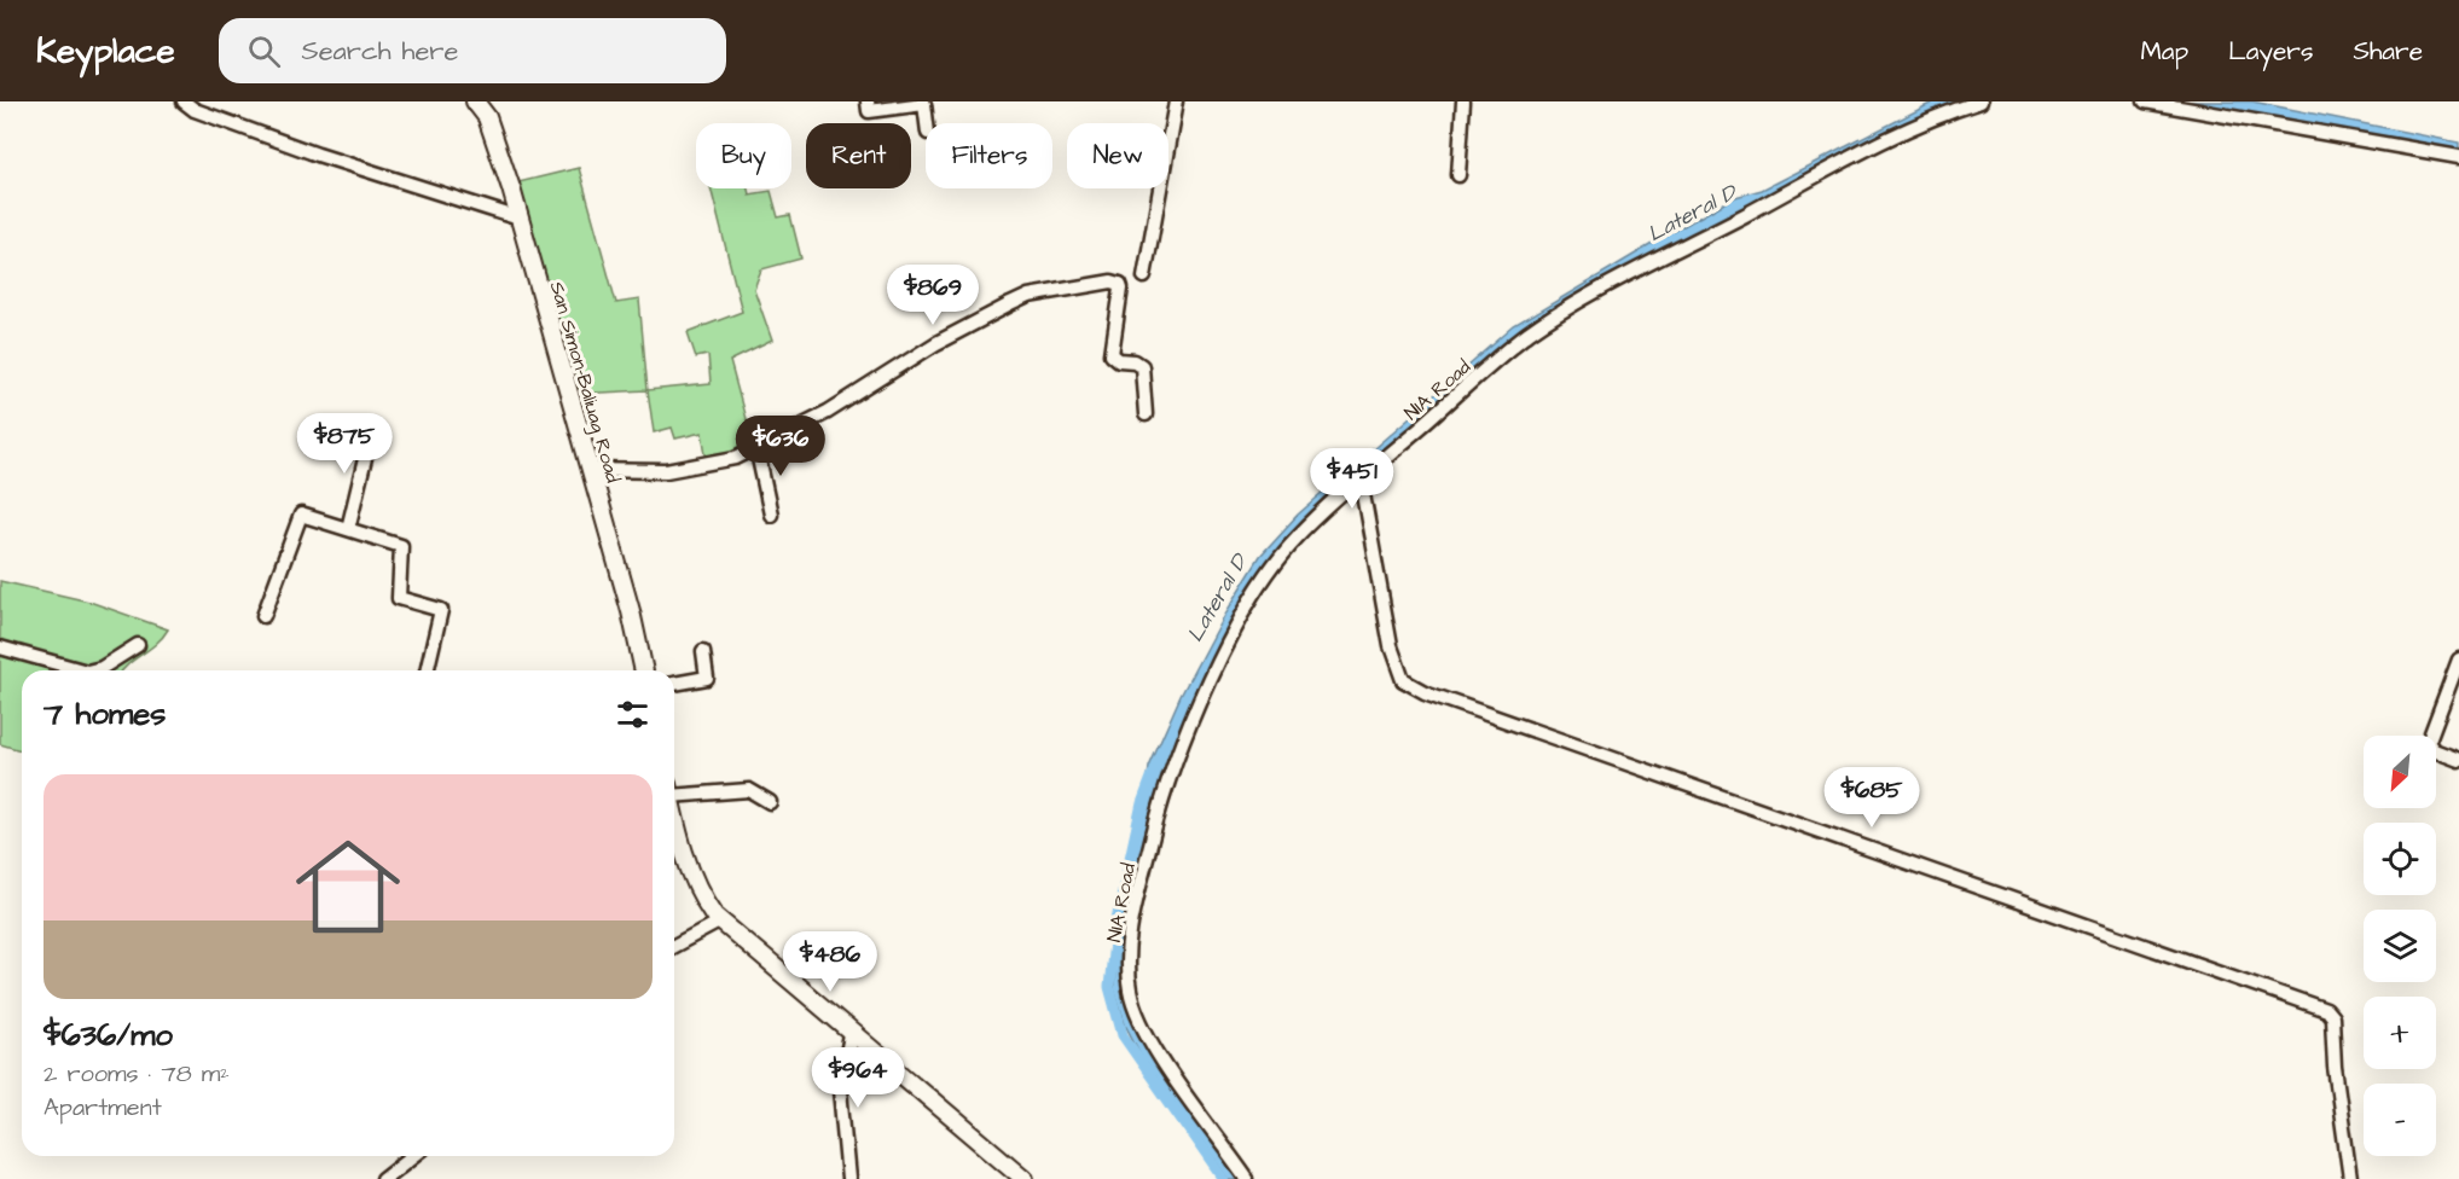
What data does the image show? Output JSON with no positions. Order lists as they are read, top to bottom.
{
  "streets": {
    "main road": ["San Simon-Baliuag Road"],
    "street": ["NIA Road"]
  },
  "water": ["Lateral D"],
  "north": "bottom left",
  "page": {
    "header": "Keyplace",
    "search": "Search here",
    "nav": ["Map", "Layers", "Share"],
    "chip": [
      "Buy",
      "Rent",
      "Filters",
      "New"
    ],
    "price": [
      "$869",
      "$875",
      "$636",
      "$451",
      "$685",
      "$486",
      "$964"
    ],
    "heading": "7 homes",
    "map_buttons": ["+", "−"],
    "list": [
      {
        "name": "$636/mo",
        "note": "2 rooms · 78 m² · Apartment"
      }
    ]
  }
}
